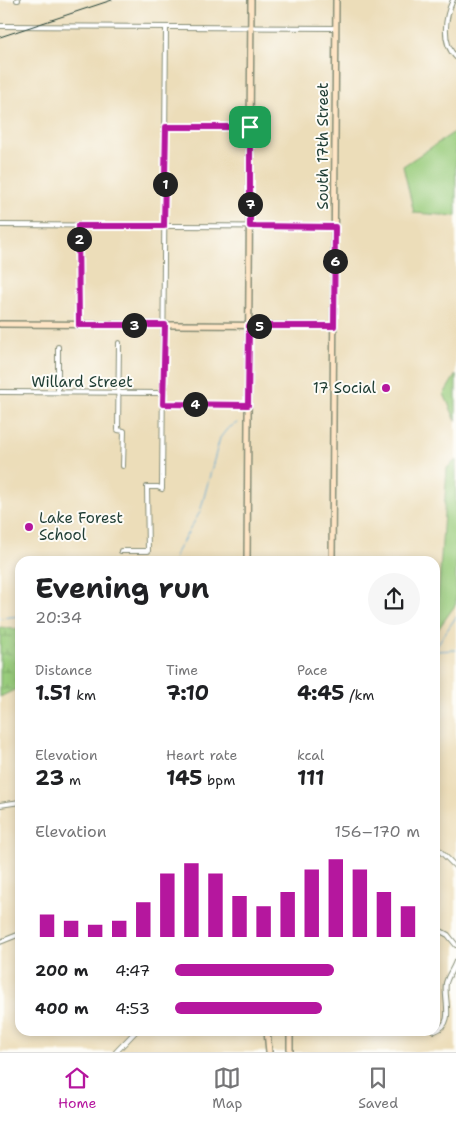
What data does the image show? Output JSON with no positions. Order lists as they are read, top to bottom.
{
  "streets": {
    "main road": ["South 17th Street"],
    "street": ["Willard Street"]
  },
  "places": ["17 Social", "Lake Forest School"],
  "page": {
    "pins": [
      "1",
      "7",
      "2",
      "6",
      "3",
      "5",
      "4"
    ],
    "heading": ["Evening run", "20:34"],
    "stats": [
      ["Distance", "1.51 km"],
      ["Time", "7:10"],
      ["Pace", "4:45 /km"],
      ["Elevation", "23 m"],
      ["Heart rate", "145 bpm"],
      ["kcal", "111"]
    ],
    "chart": ["Elevation", "156–170 m"],
    "list": [
      {
        "name": "200 m",
        "note": "4:47"
      },
      {
        "name": "400 m",
        "note": "4:53"
      }
    ],
    "tabs": ["Home", "Map", "Saved"]
  }
}
